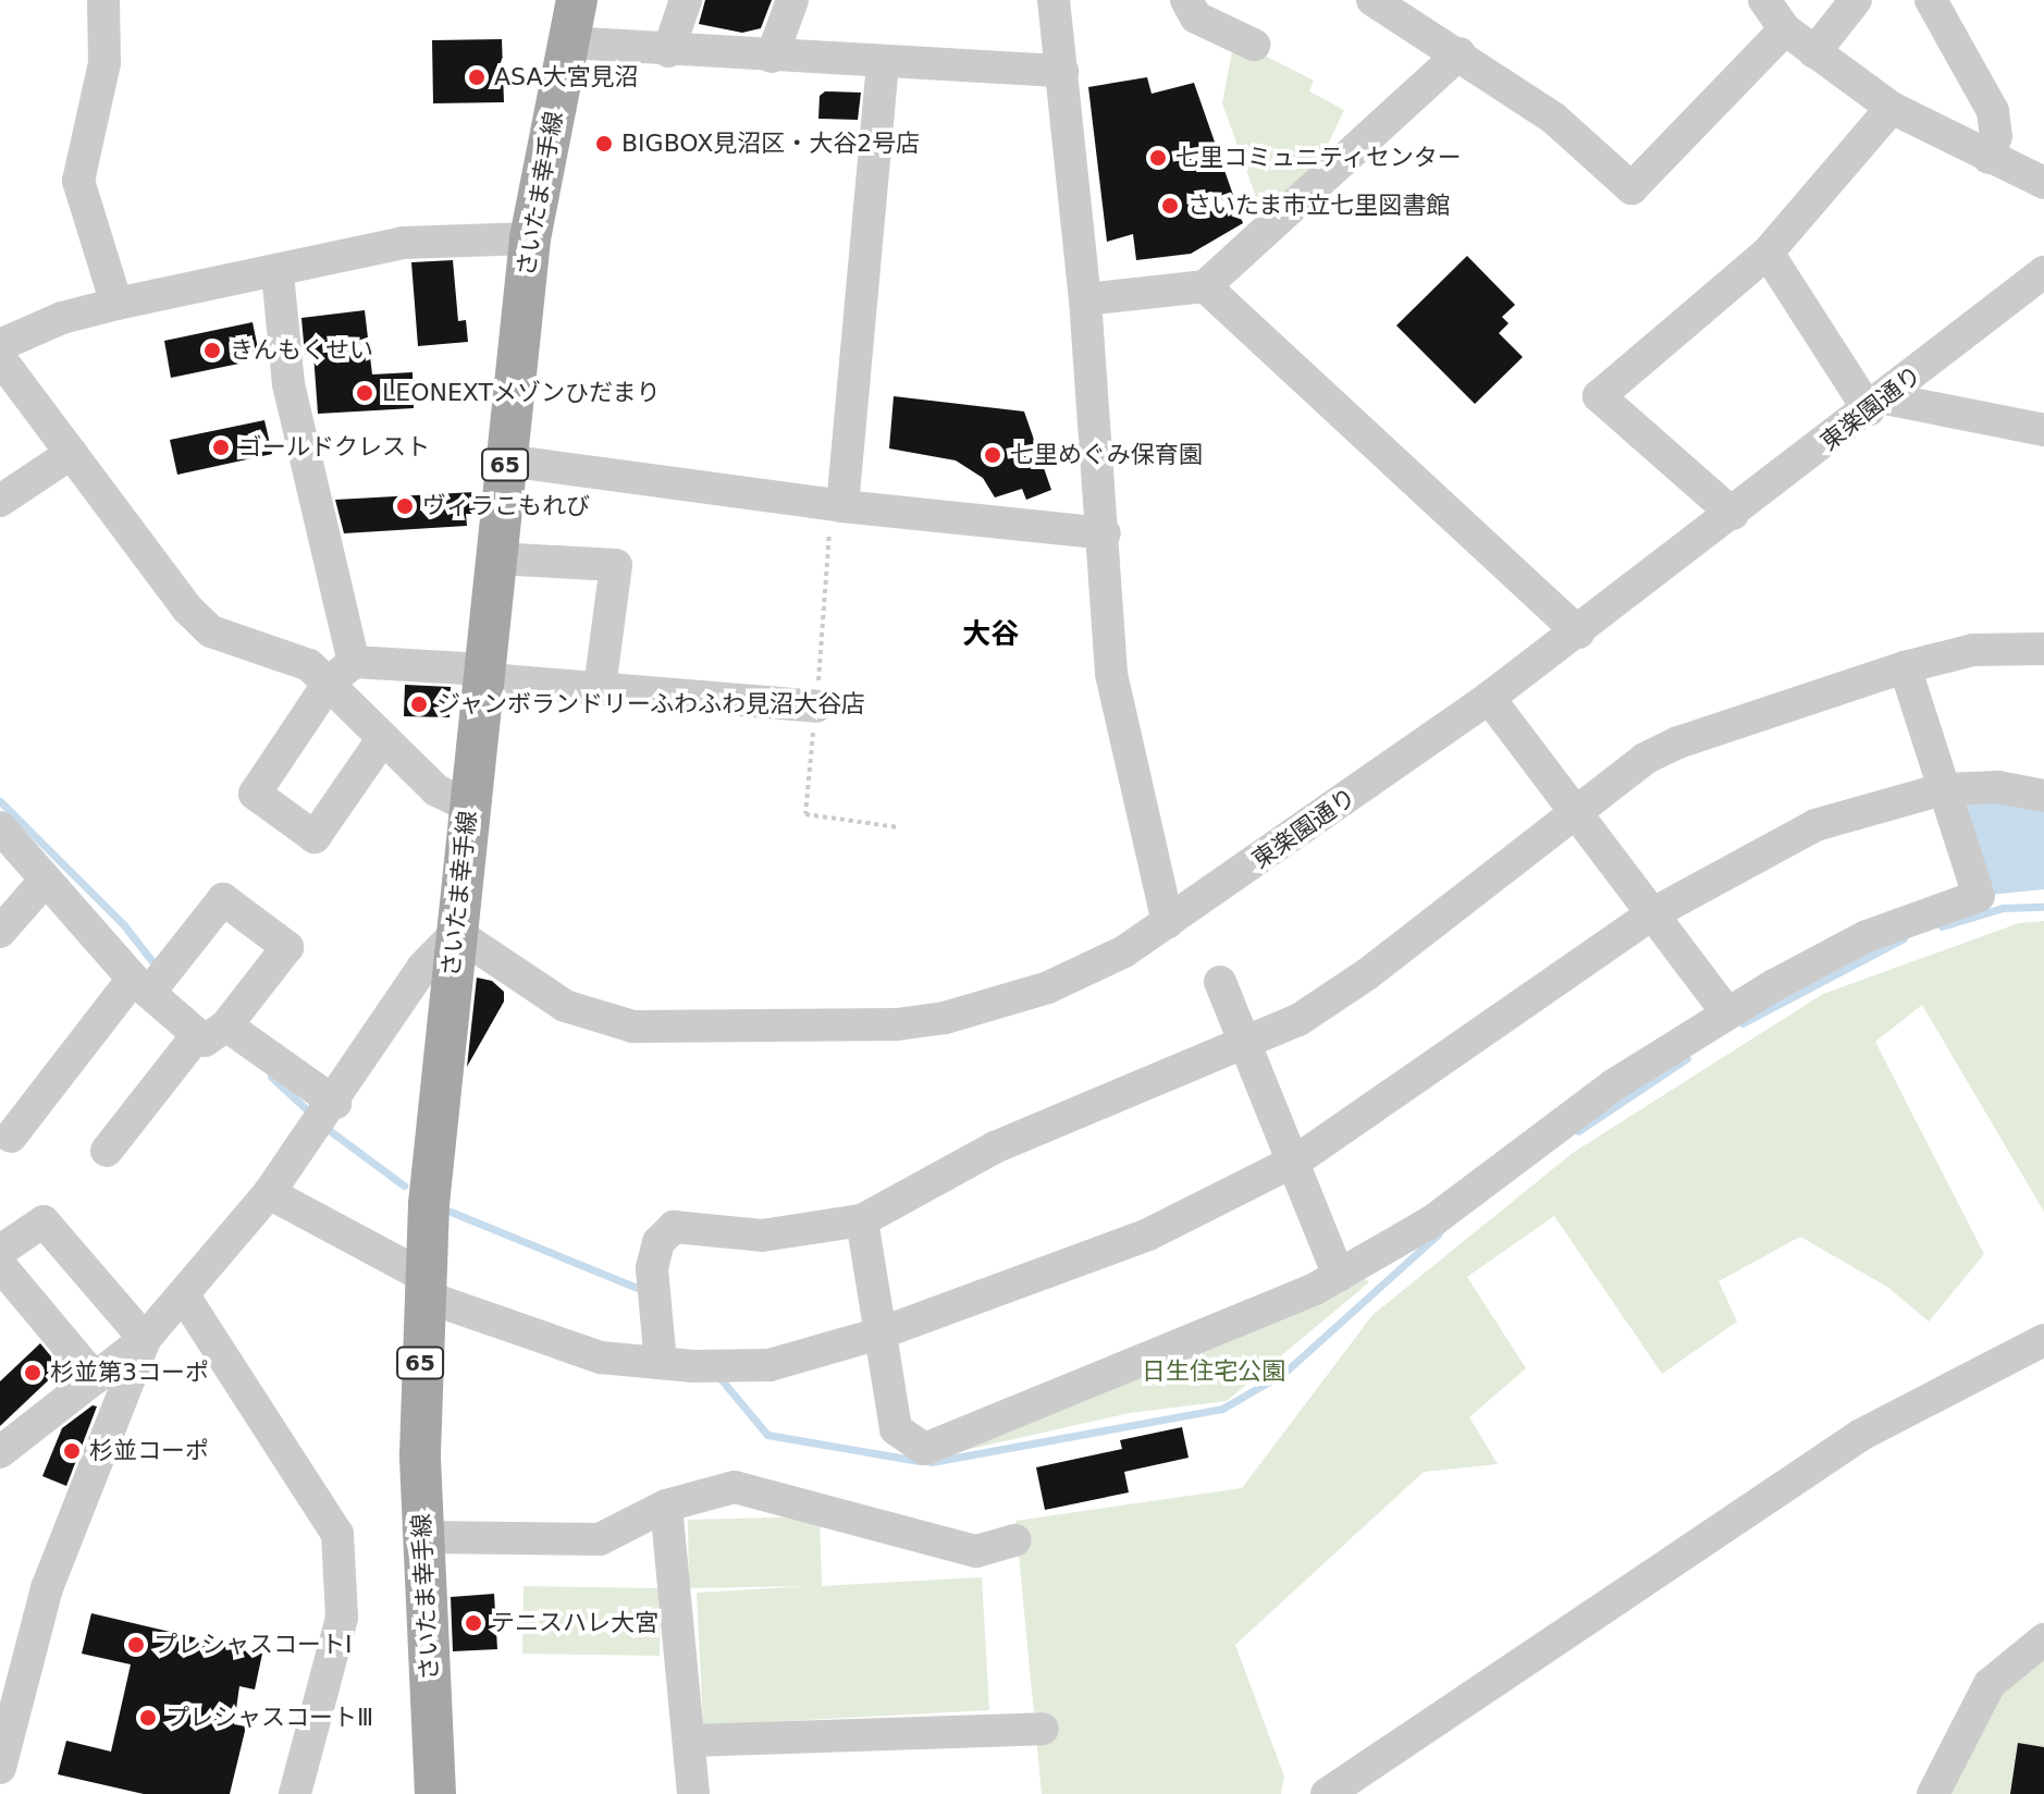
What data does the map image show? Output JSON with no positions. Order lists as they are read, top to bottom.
{
  "streets": {
    "main road": ["さいたま幸手線", "65"],
    "street": ["東楽園通り"]
  },
  "crossings": [
    ["さいたま幸手線", "東楽園通り"]
  ],
  "districts": ["大谷"],
  "parks": ["日生住宅公園"],
  "places": [
    "ASA大宮見沼",
    "BIGBOX見沼区・大谷2号店",
    "七里コミュニティセンター",
    "さいたま市立七里図書館",
    "きんもくせい",
    "LEONEXTメゾンひだまり",
    "ゴールドクレスト",
    "七里めぐみ保育園",
    "ヴィラこもれび",
    "ジャンボランドリーふわふわ見沼大谷店",
    "杉並第3コーポ",
    "杉並コーポ",
    "テニスハレ大宮",
    "プレシャスコートⅠ",
    "プレシャスコートⅢ"
  ]
}
